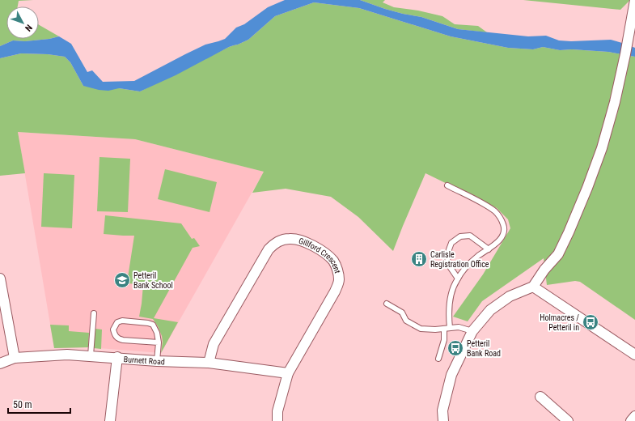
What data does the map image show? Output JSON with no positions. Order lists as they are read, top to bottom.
{
  "streets": {
    "street": ["Gillford Crescent", "Burnett Road"]
  },
  "crossings": [
    ["Gillford Crescent", "Burnett Road"]
  ],
  "places": {
    "building": ["Carlisle Registration Office"],
    "school or university": ["Petteril Bank School"],
    "bus stop": ["Holmacres / Petteril in", "Petteril Bank Road"]
  },
  "scale_bar": "50 m",
  "north": "bottom right"
}
